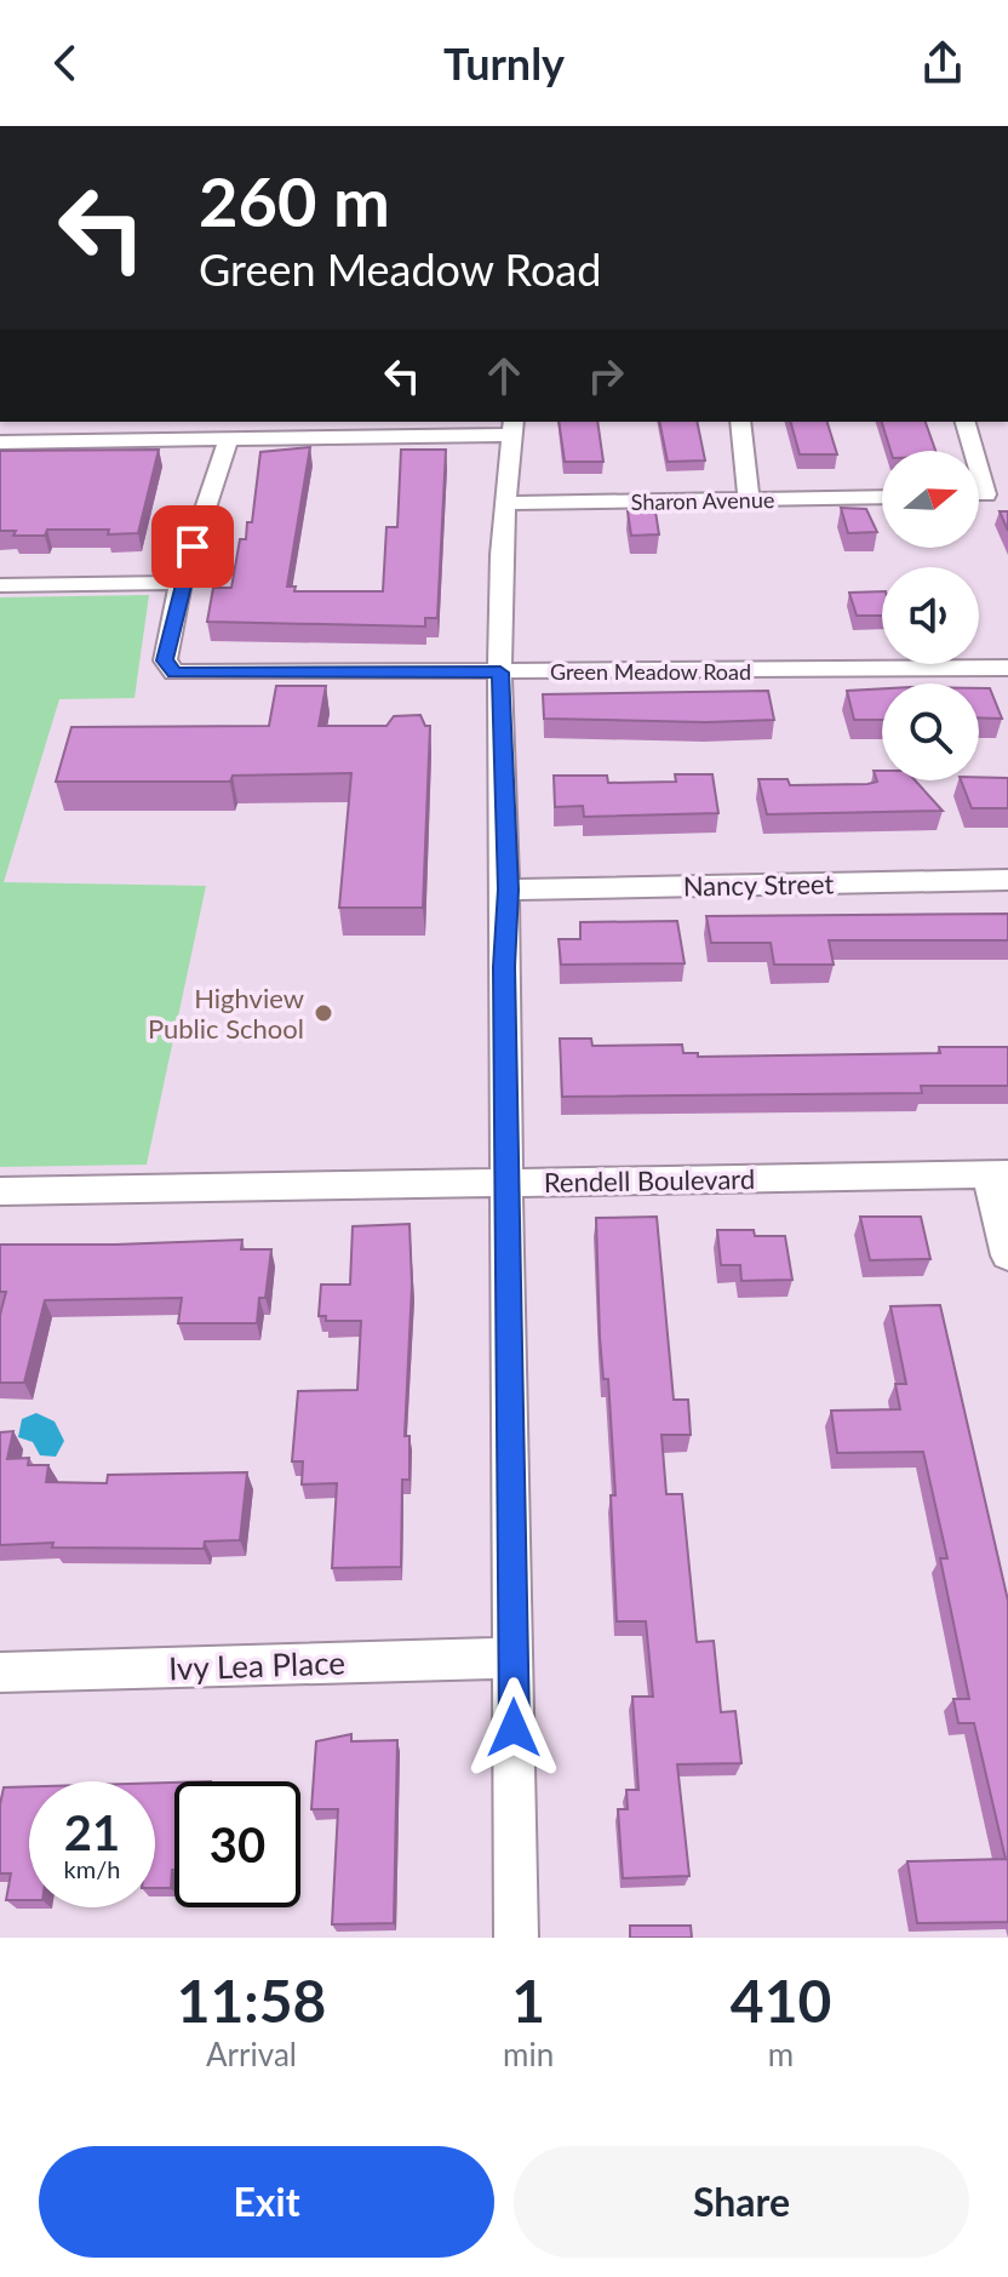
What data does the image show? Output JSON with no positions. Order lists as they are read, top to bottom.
{
  "streets": {
    "street": [
      "Sharon Avenue",
      "Green Meadow Road",
      "Nancy Street",
      "Rendell Boulevard",
      "Ivy Lea Place"
    ]
  },
  "places": ["Highview Public School"],
  "north": "right",
  "page": {
    "header": "Turnly",
    "turn": ["260 m", "Green Meadow Road"],
    "speed": "21 km/h",
    "limit": "30",
    "eta": [
      "11:58",
      "Arrival",
      "1",
      "min",
      "410",
      "m"
    ],
    "buttons": ["Exit", "Share"]
  }
}
